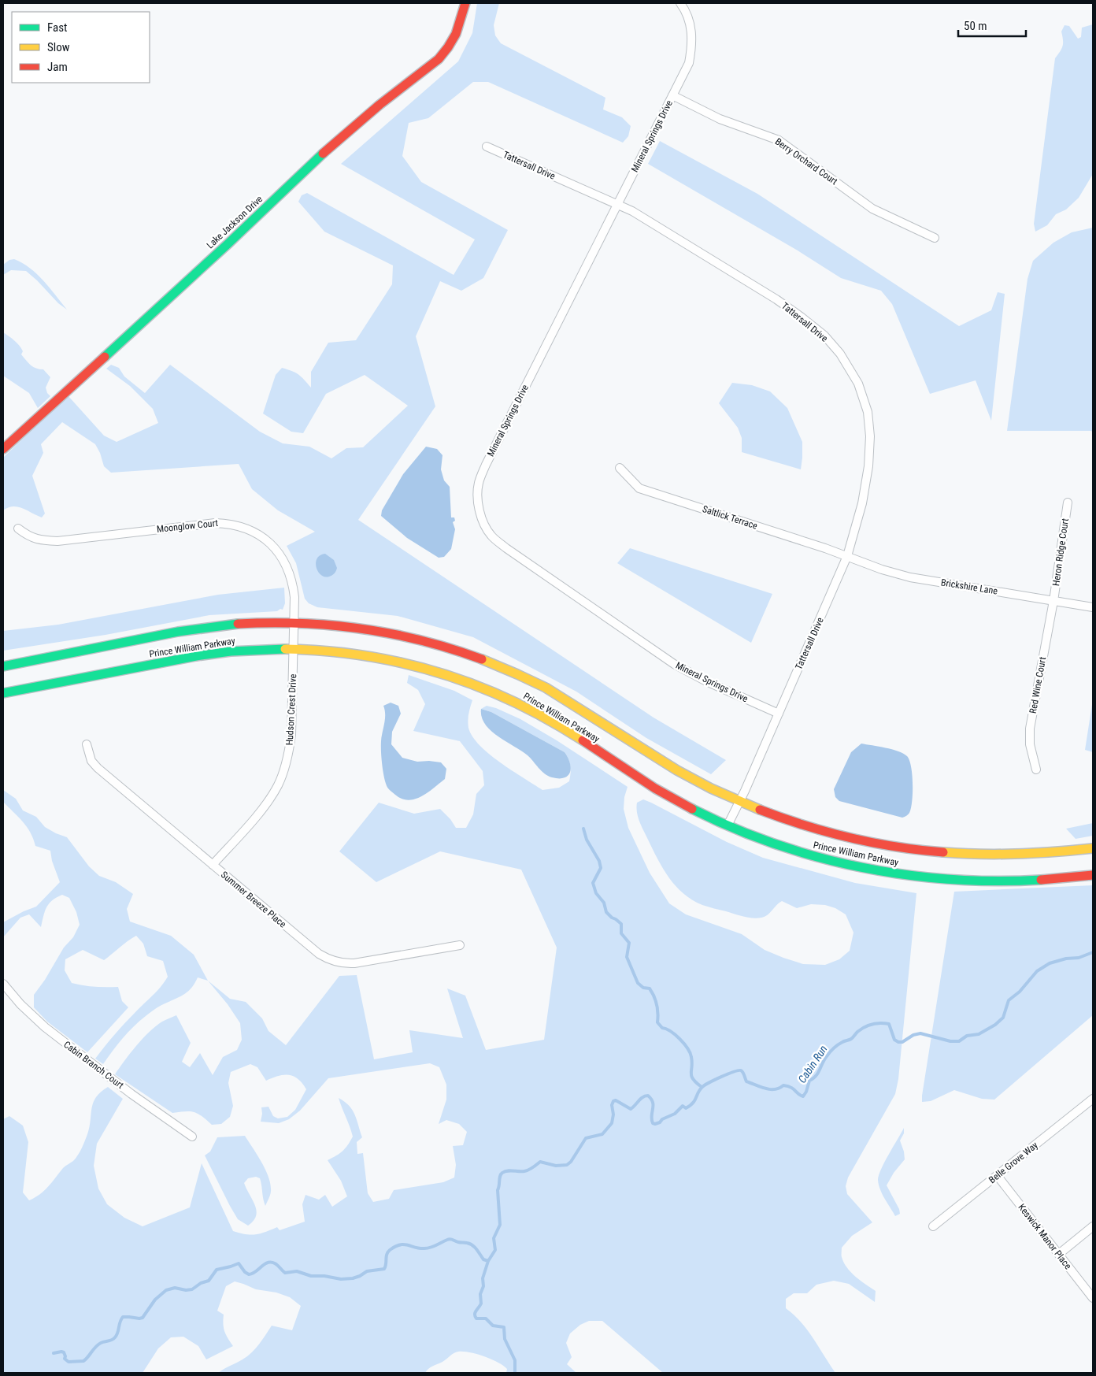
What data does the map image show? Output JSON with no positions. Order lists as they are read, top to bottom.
{
  "streets": {
    "main road": ["Lake Jackson Drive", "Prince William Parkway"],
    "street": [
      "Mineral Springs Drive",
      "Berry Orchard Court",
      "Tattersall Drive",
      "Saltlick Terrace",
      "Moonglow Court",
      "Heron Ridge Court",
      "Brickshire Lane",
      "Red Wine Court",
      "Hudson Crest Drive",
      "Summer Breeze Place",
      "Cabin Branch Court",
      "Belle Grove Way",
      "Keswick Manor Place"
    ]
  },
  "crossings": [
    ["Mineral Springs Drive", "Berry Orchard Court"],
    ["Mineral Springs Drive", "Tattersall Drive"],
    ["Tattersall Drive", "Saltlick Terrace"],
    ["Tattersall Drive", "Brickshire Lane"],
    ["Tattersall Drive", "Prince William Parkway"],
    ["Saltlick Terrace", "Brickshire Lane"],
    ["Moonglow Court", "Prince William Parkway"],
    ["Moonglow Court", "Hudson Crest Drive"],
    ["Heron Ridge Court", "Brickshire Lane"],
    ["Heron Ridge Court", "Red Wine Court"],
    ["Brickshire Lane", "Red Wine Court"],
    ["Prince William Parkway", "Hudson Crest Drive"],
    ["Hudson Crest Drive", "Summer Breeze Place"],
    ["Belle Grove Way", "Keswick Manor Place"]
  ],
  "water": ["Cabin Run"],
  "legend": ["Fast", "Slow", "Jam"],
  "scale_bar": "50 m"
}
